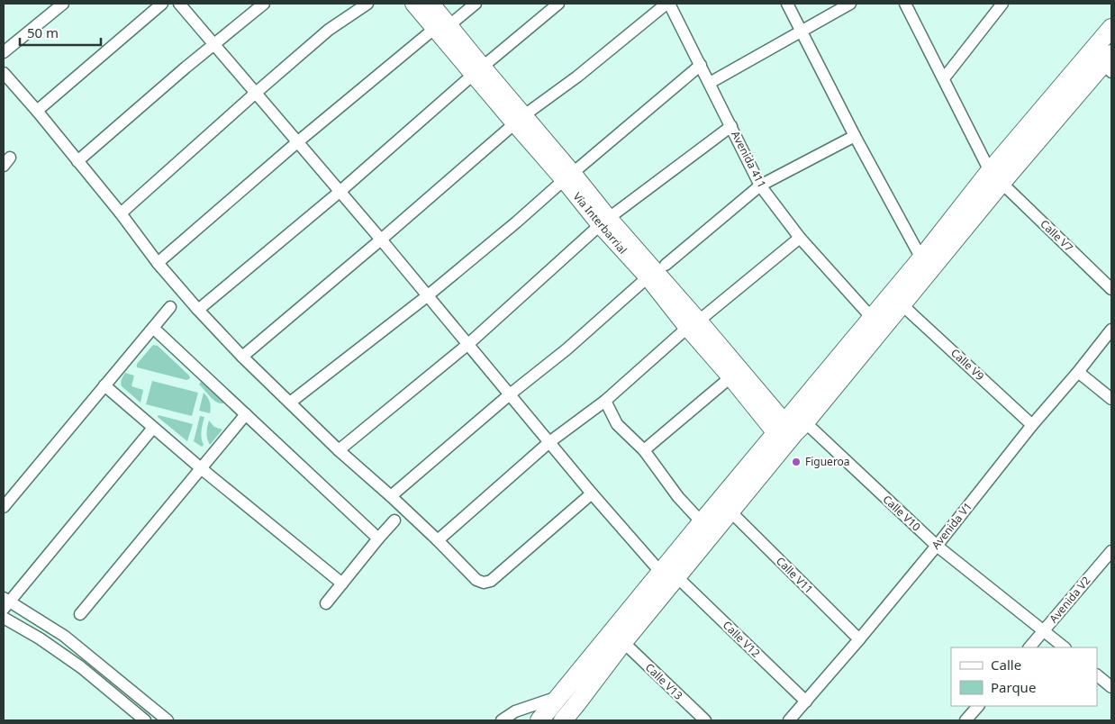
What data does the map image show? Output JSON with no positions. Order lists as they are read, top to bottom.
{
  "streets": {
    "main road": ["Vía Interbarrial"],
    "street": [
      "Avenida 411",
      "Calle V7",
      "Calle V9",
      "Calle V10",
      "Avenida V1",
      "Calle V11",
      "Avenida V2",
      "Calle V12",
      "Calle V13"
    ]
  },
  "crossings": [
    ["Vía Interbarrial", "Calle V10"],
    ["Calle V9", "Avenida V1"],
    ["Calle V10", "Avenida V1"],
    ["Calle V10", "Avenida V2"],
    ["Avenida V1", "Calle V11"],
    ["Avenida V1", "Calle V12"]
  ],
  "places": ["Figueroa"],
  "legend": ["Calle", "Parque"],
  "scale_bar": "50 m"
}
